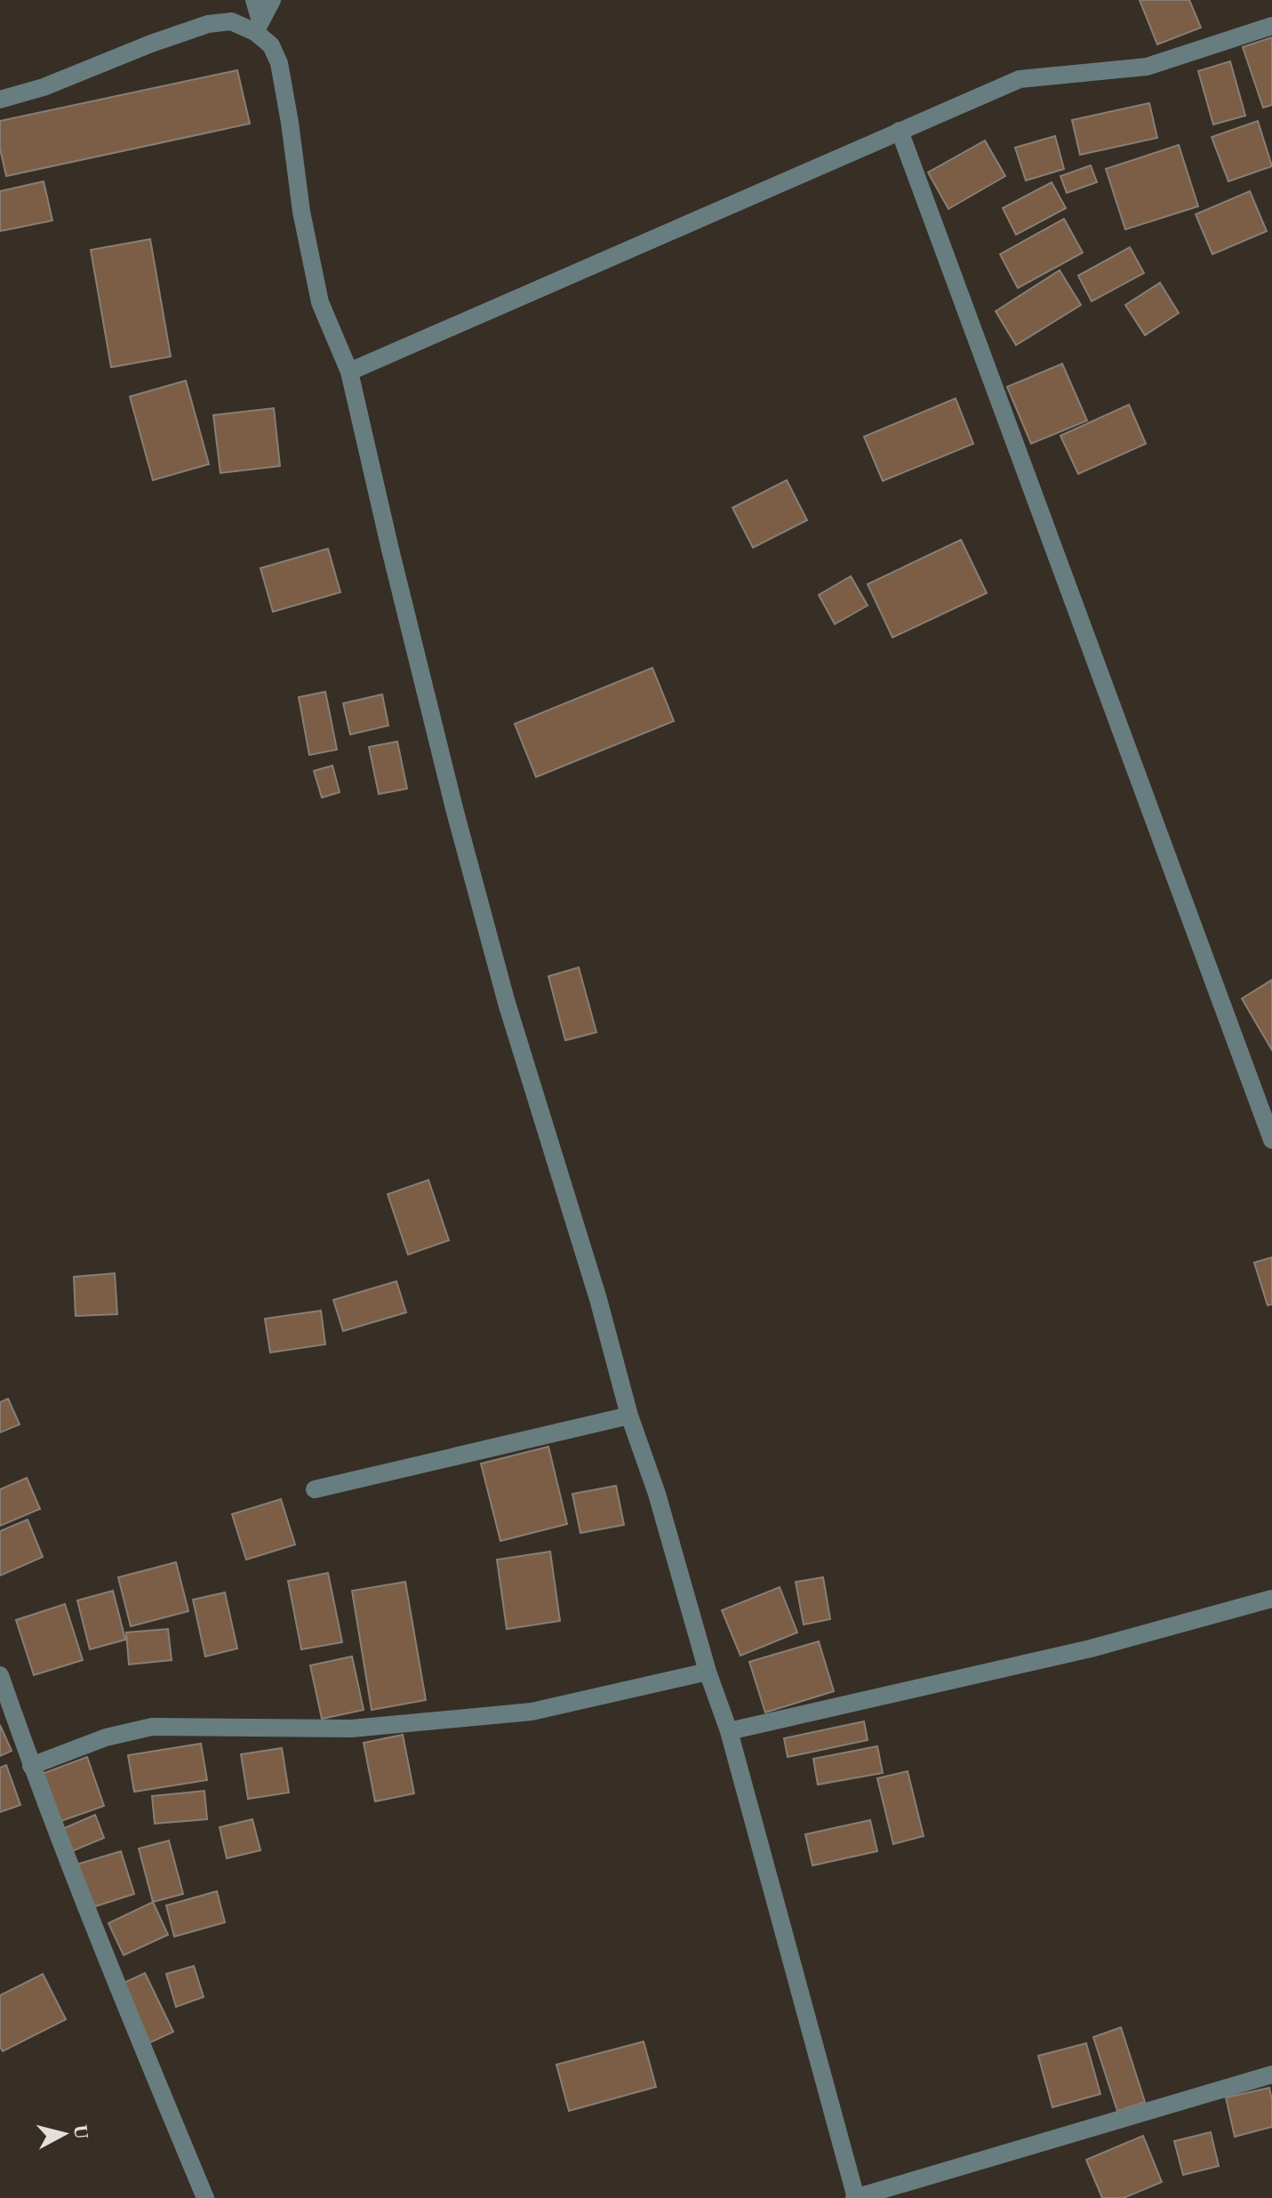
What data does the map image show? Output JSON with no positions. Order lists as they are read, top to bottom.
{
  "north": "right"
}
